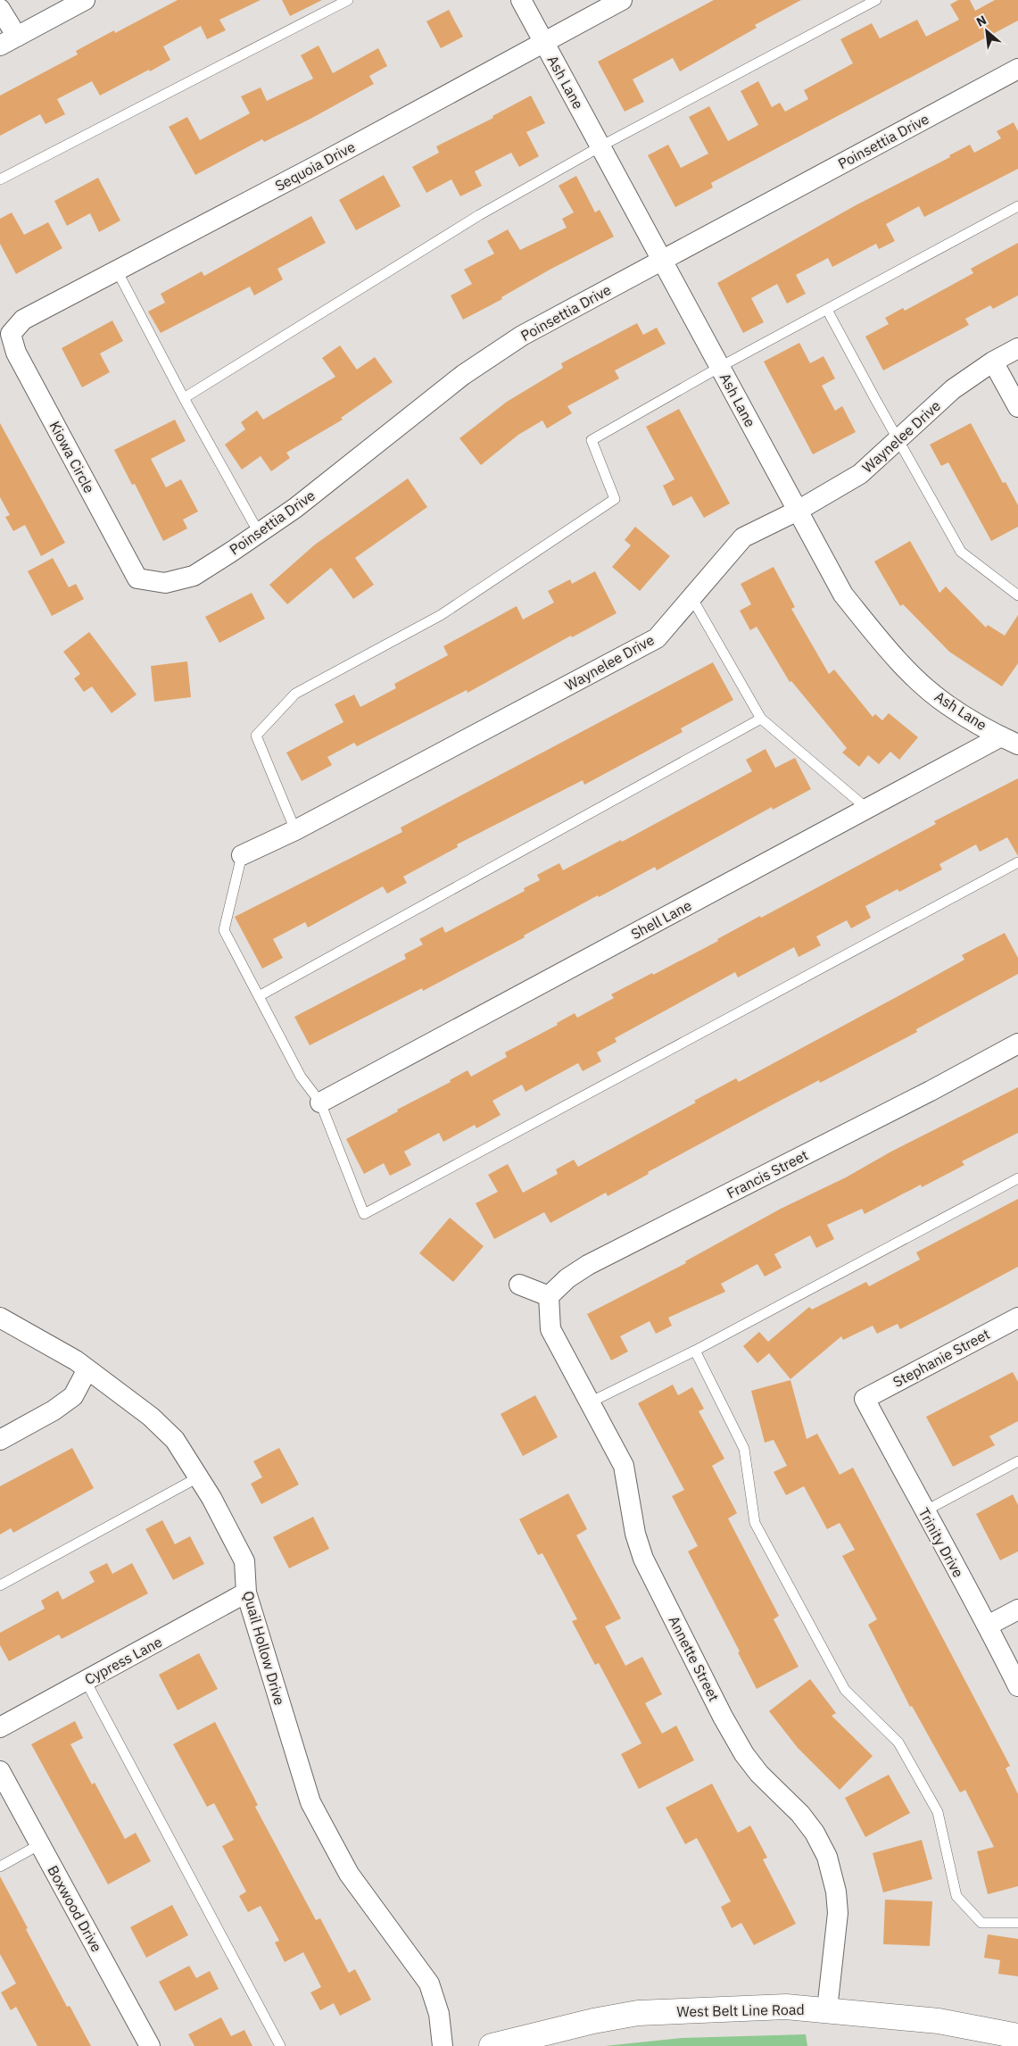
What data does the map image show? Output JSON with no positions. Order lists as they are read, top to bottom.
{
  "streets": {
    "main road": ["West Belt Line Road"],
    "street": [
      "Ash Lane",
      "Poinsettia Drive",
      "Sequoia Drive",
      "Waynelee Drive",
      "Kiowa Circle",
      "Shell Lane",
      "Francis Street",
      "Stephanie Street",
      "Trinity Drive",
      "Quail Hollow Drive",
      "Annette Street",
      "Cypress Lane",
      "Boxwood Drive"
    ]
  },
  "crossings": [
    ["Ash Lane", "Poinsettia Drive"],
    ["Ash Lane", "Sequoia Drive"],
    ["Ash Lane", "Waynelee Drive"],
    ["Ash Lane", "Shell Lane"],
    ["Poinsettia Drive", "Kiowa Circle"],
    ["Sequoia Drive", "Kiowa Circle"],
    ["Francis Street", "Annette Street"],
    ["Stephanie Street", "Trinity Drive"],
    ["Quail Hollow Drive", "Cypress Lane"],
    ["Annette Street", "West Belt Line Road"]
  ],
  "north": "top left"
}
